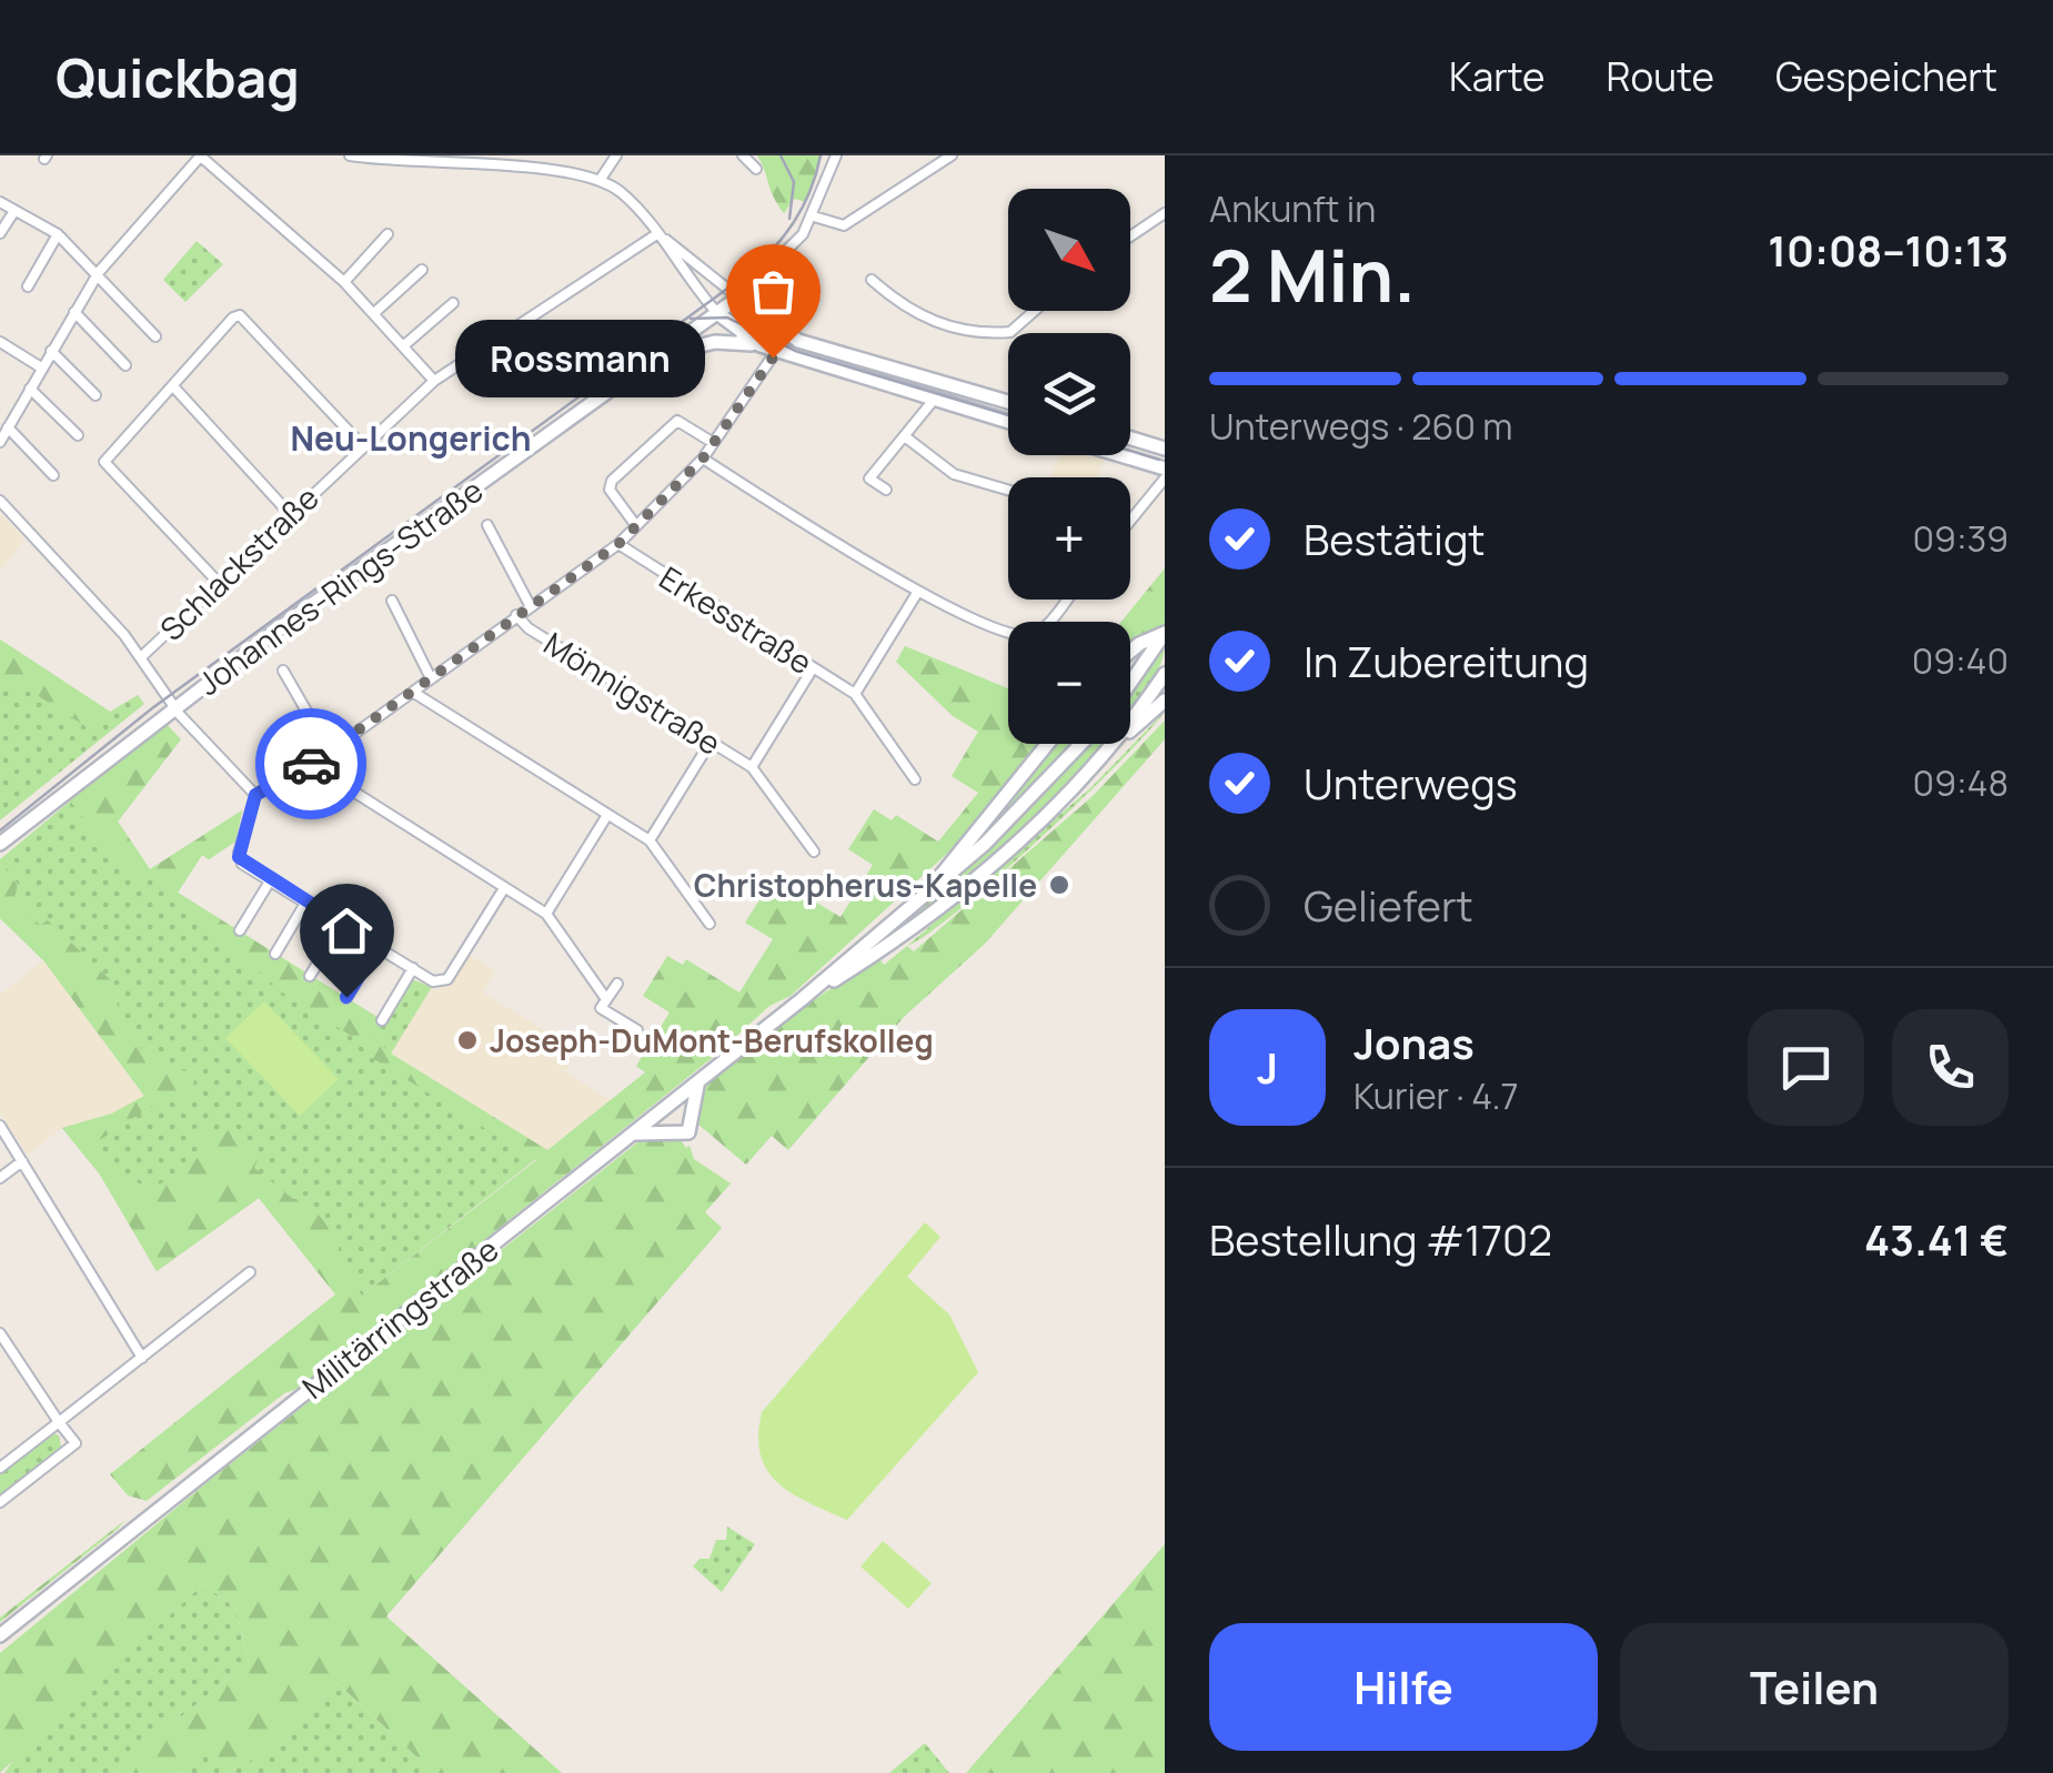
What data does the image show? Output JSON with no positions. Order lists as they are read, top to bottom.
{
  "streets": {
    "main road": ["Johannes-Rings-Straße", "Militärringstraße"],
    "street": ["Schlackstraße", "Erkesstraße", "Mönnigstraße"]
  },
  "crossings": [
    ["Erkesstraße", "Mönnigstraße"]
  ],
  "districts": ["Neu-Longerich"],
  "places": ["Rossmann", "Christopherus-Kapelle", "Joseph-DuMont-Berufskolleg"],
  "north": "bottom right",
  "page": {
    "header": "Quickbag",
    "nav": ["Karte", "Route", "Gespeichert"],
    "heading": ["2 Min.", "Ankunft in", "10:08–10:13"],
    "panel": [
      "Jonas",
      "Kurier · 4.7",
      "Bestellung #1702",
      "43.41 €"
    ],
    "map_buttons": ["+", "−"],
    "bubble": "Rossmann",
    "bar": "Unterwegs · 260 m",
    "list": [
      ["Bestätigt", "09:39"],
      ["In Zubereitung", "09:40"],
      ["Unterwegs", "09:48"],
      "Geliefert"
    ],
    "round": "J",
    "buttons": ["Hilfe", "Teilen"]
  }
}
